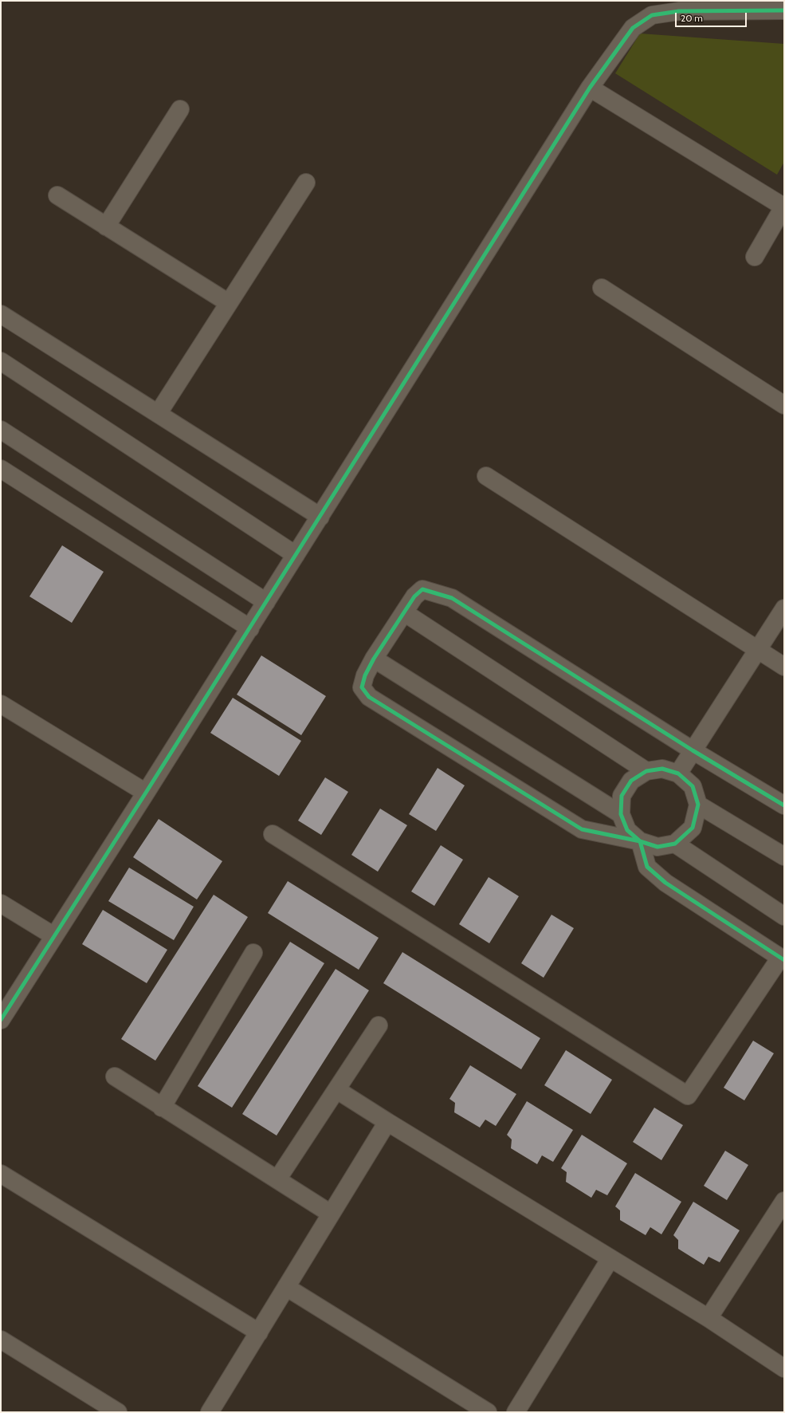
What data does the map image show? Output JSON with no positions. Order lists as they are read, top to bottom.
{
  "scale_bar": "20 m"
}
